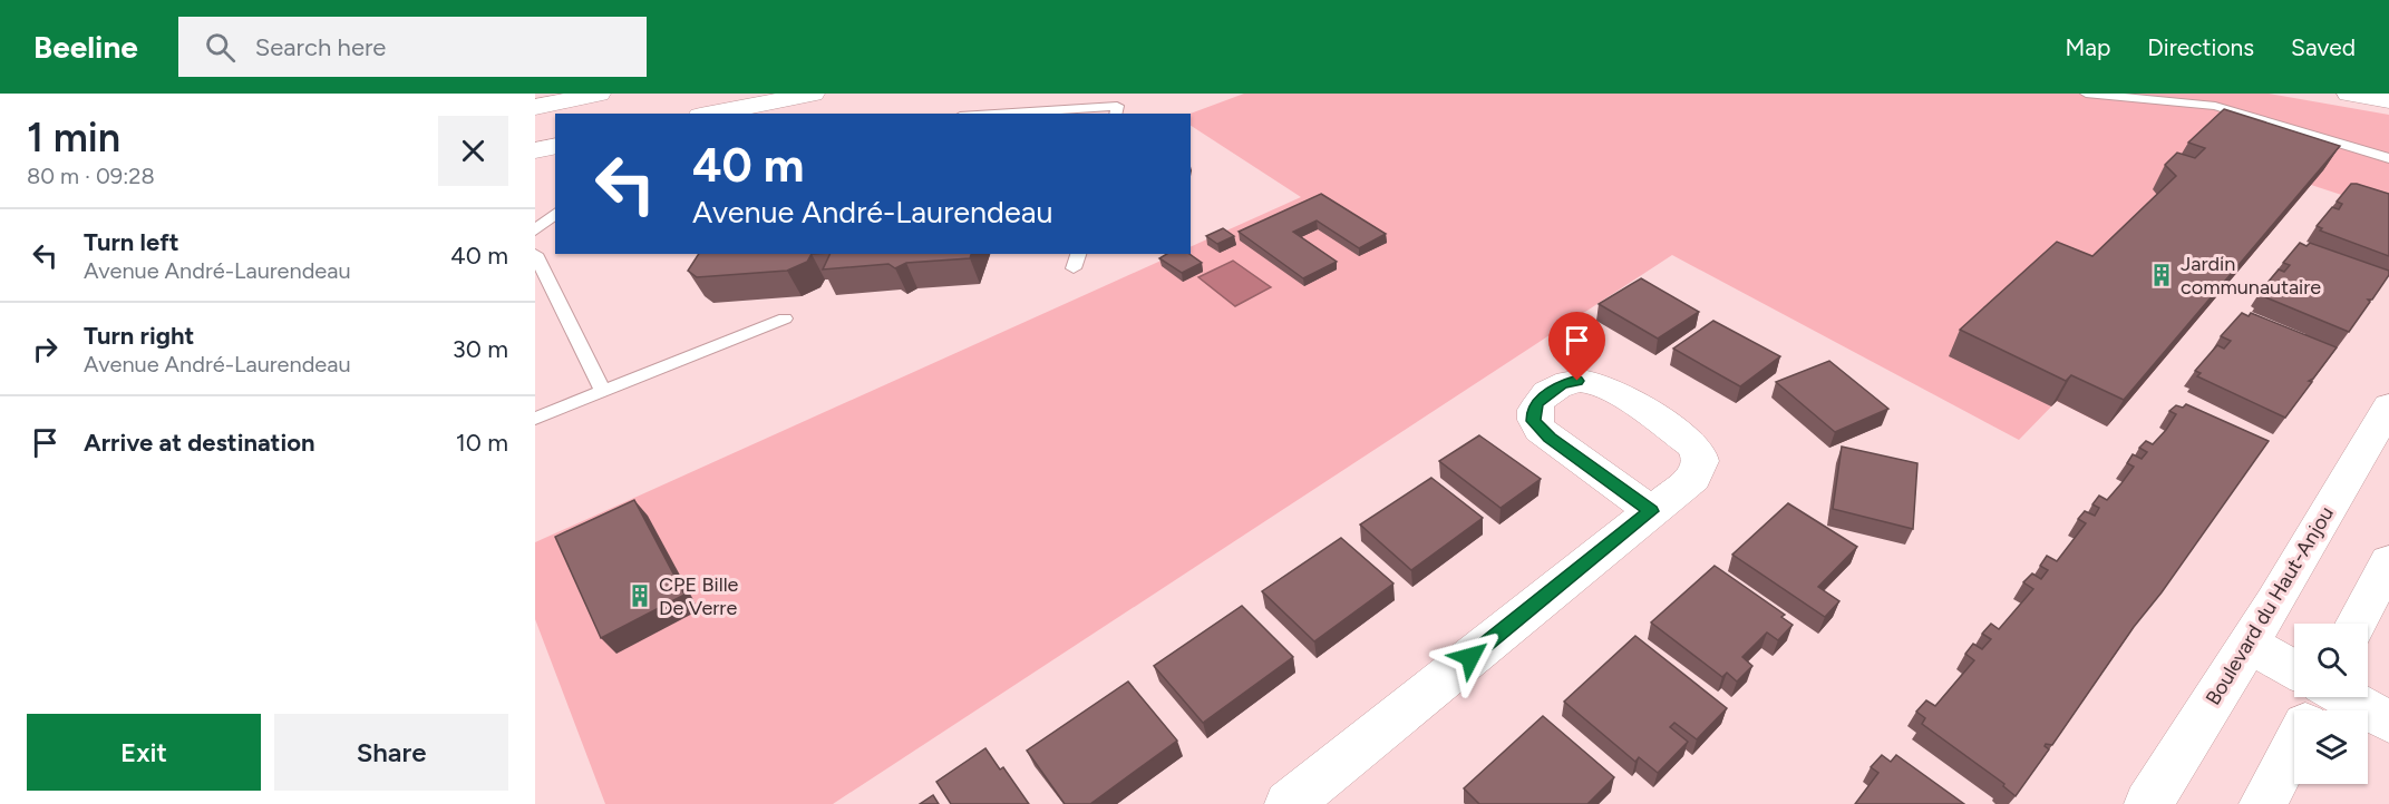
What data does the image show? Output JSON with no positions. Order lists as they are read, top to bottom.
{
  "streets": {
    "main road": ["Boulevard du Haut-Anjou"]
  },
  "places": {
    "building": ["Jardin communautaire", "CPE Bille De Verre"]
  },
  "page": {
    "header": "Beeline",
    "search": "Search here",
    "nav": ["Map", "Directions", "Saved"],
    "heading": ["1 min", "80 m · 09:28"],
    "turn": ["40 m", "Avenue André-Laurendeau"],
    "list": [
      {
        "name": "Turn left",
        "note": "Avenue André-Laurendeau",
        "value": "40 m"
      },
      {
        "name": "Turn right",
        "note": "Avenue André-Laurendeau",
        "value": "30 m"
      },
      {
        "name": "Arrive at destination",
        "value": "10 m"
      }
    ],
    "buttons": ["Exit", "Share"]
  }
}
